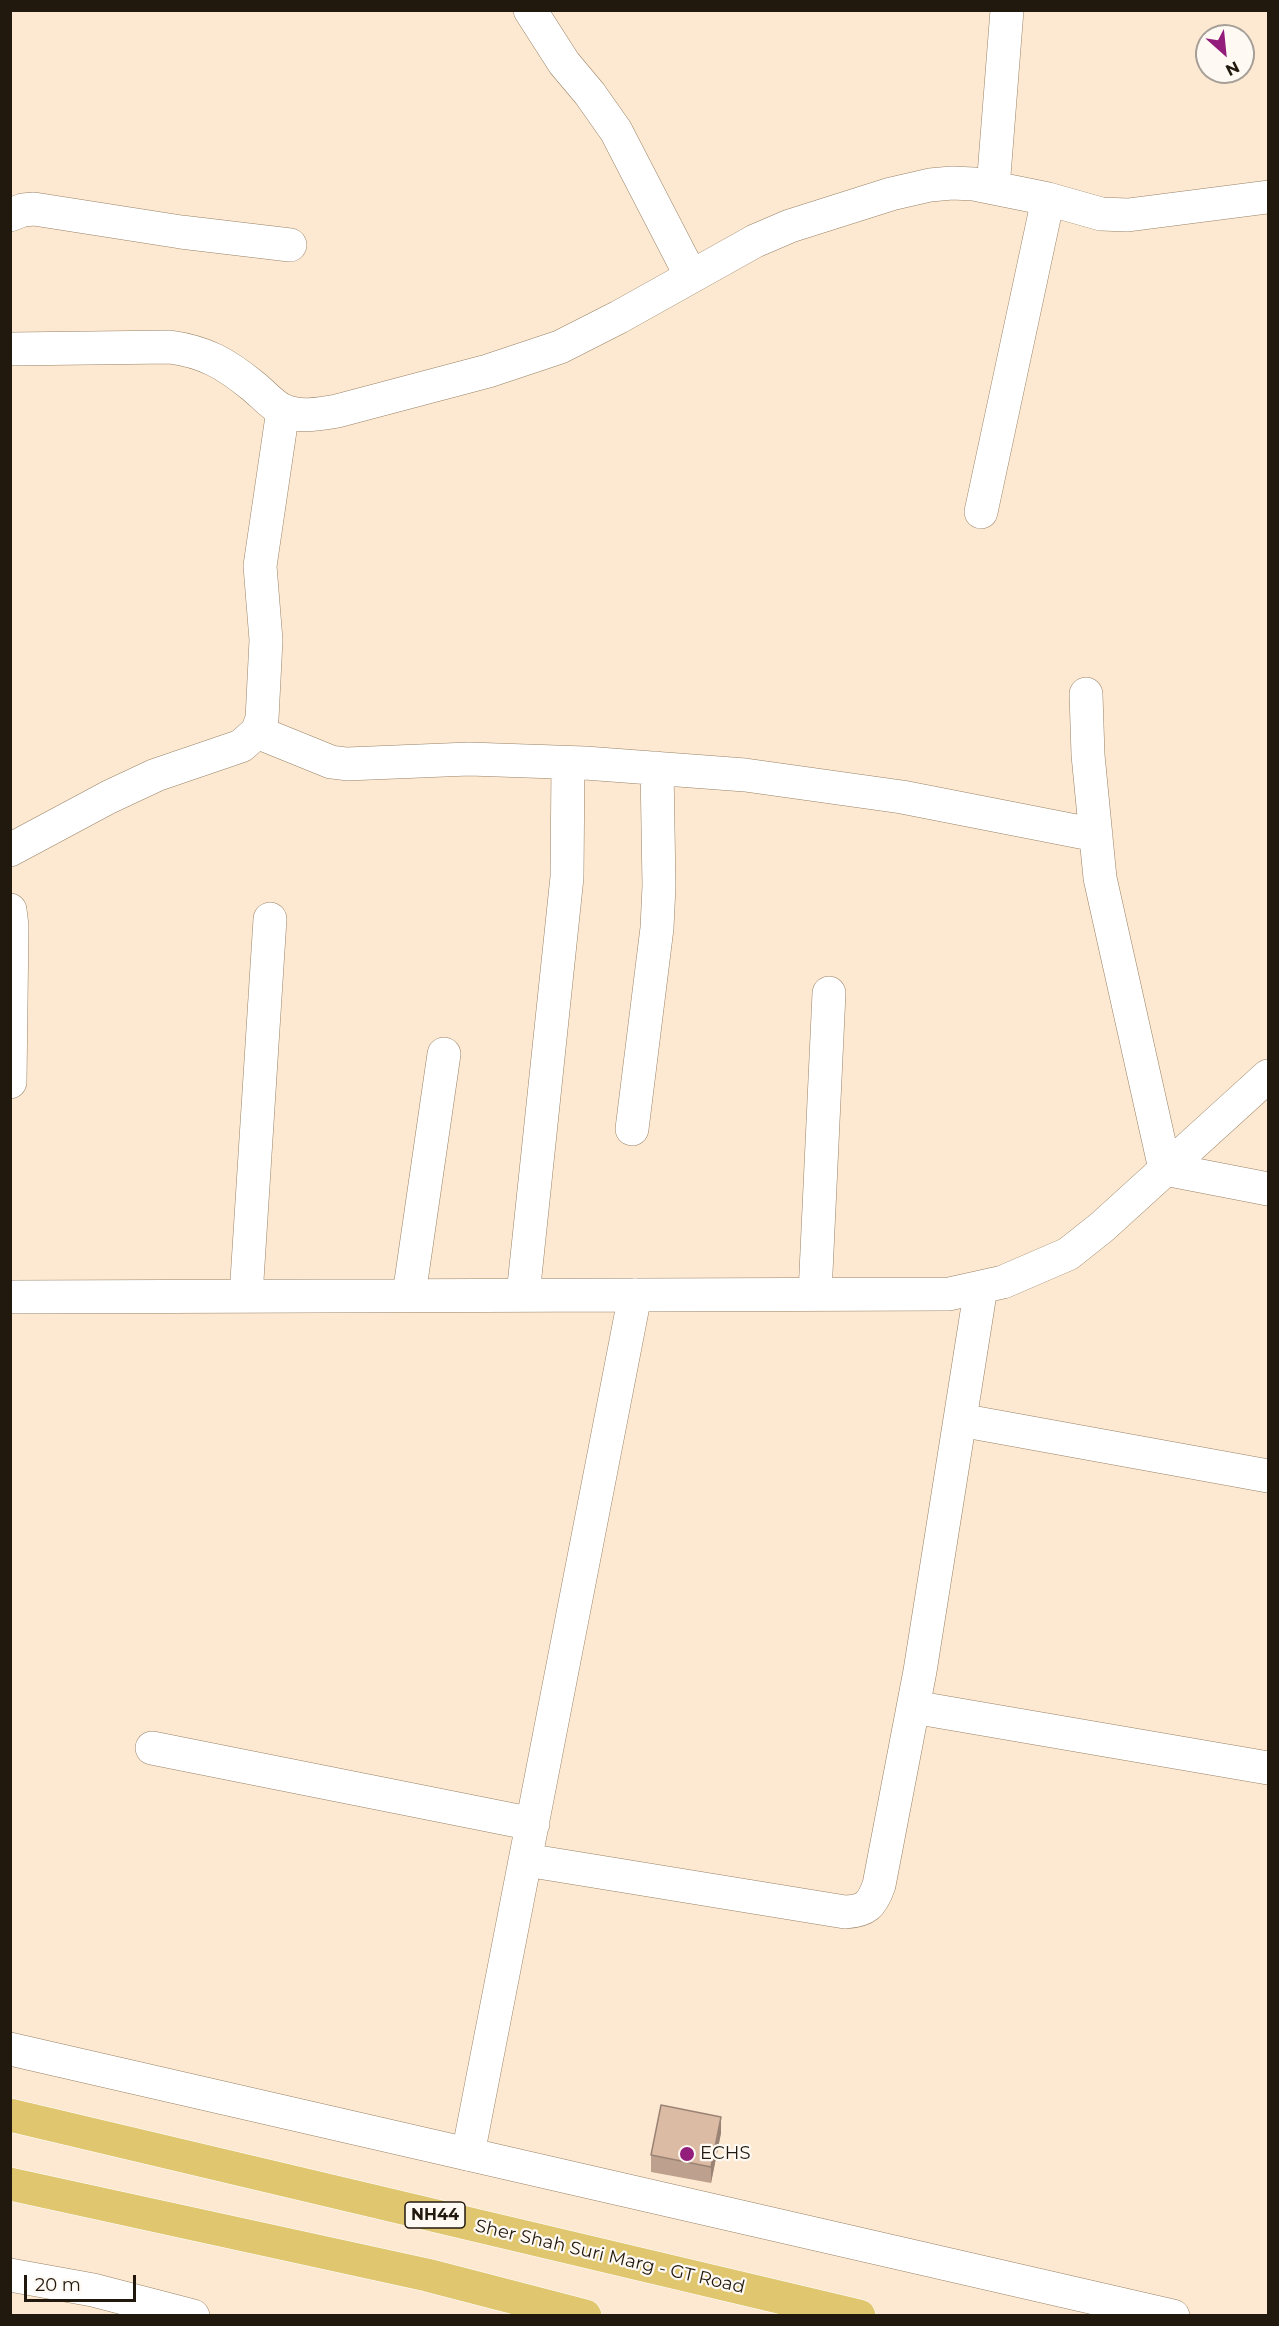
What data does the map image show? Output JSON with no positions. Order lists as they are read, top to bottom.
{
  "streets": {
    "highway": ["NH44", "Sher Shah Suri Marg - GT Road"]
  },
  "places": ["ECHS"],
  "scale_bar": "20 m",
  "north": "bottom right"
}
